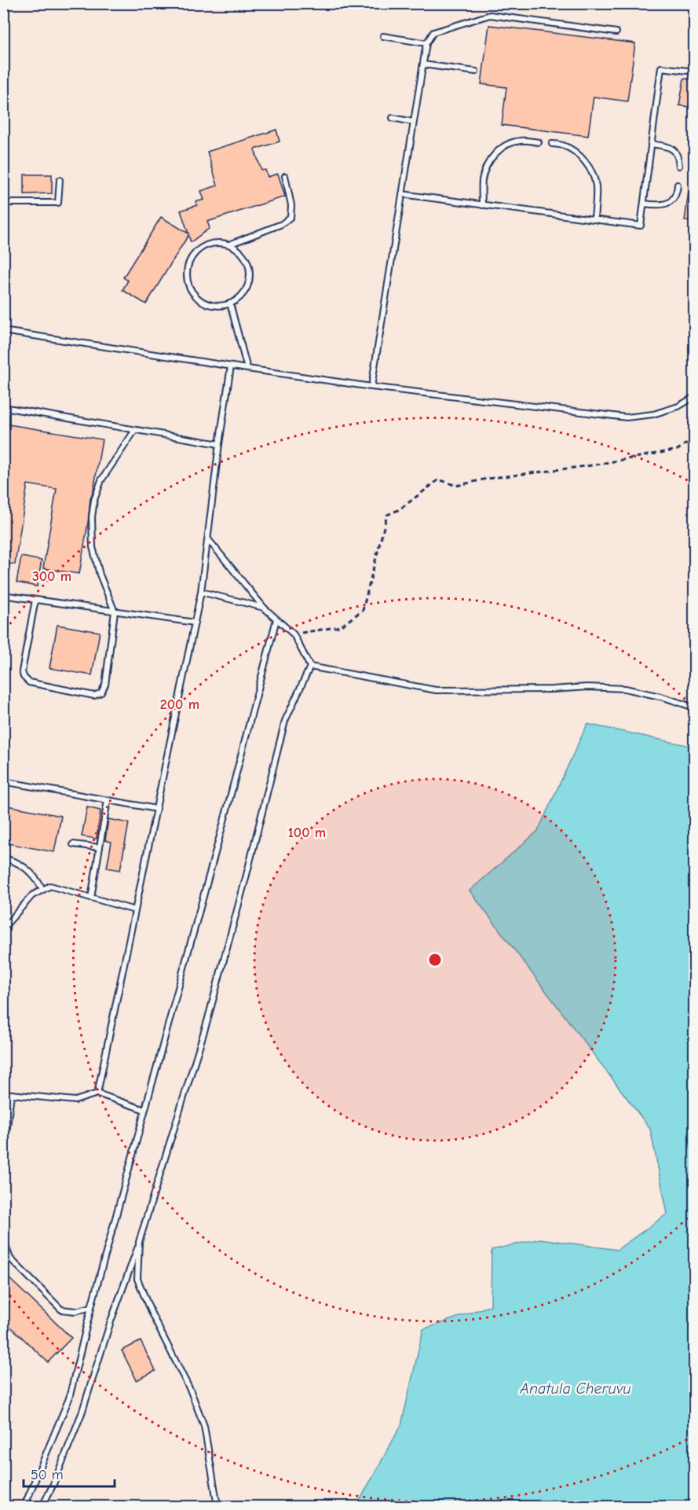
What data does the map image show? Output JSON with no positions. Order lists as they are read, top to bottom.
{
  "water": ["Anatula Cheruvu"],
  "scale_bar": "50 m",
  "rings": ["300 m", "200 m", "100 m"]
}
